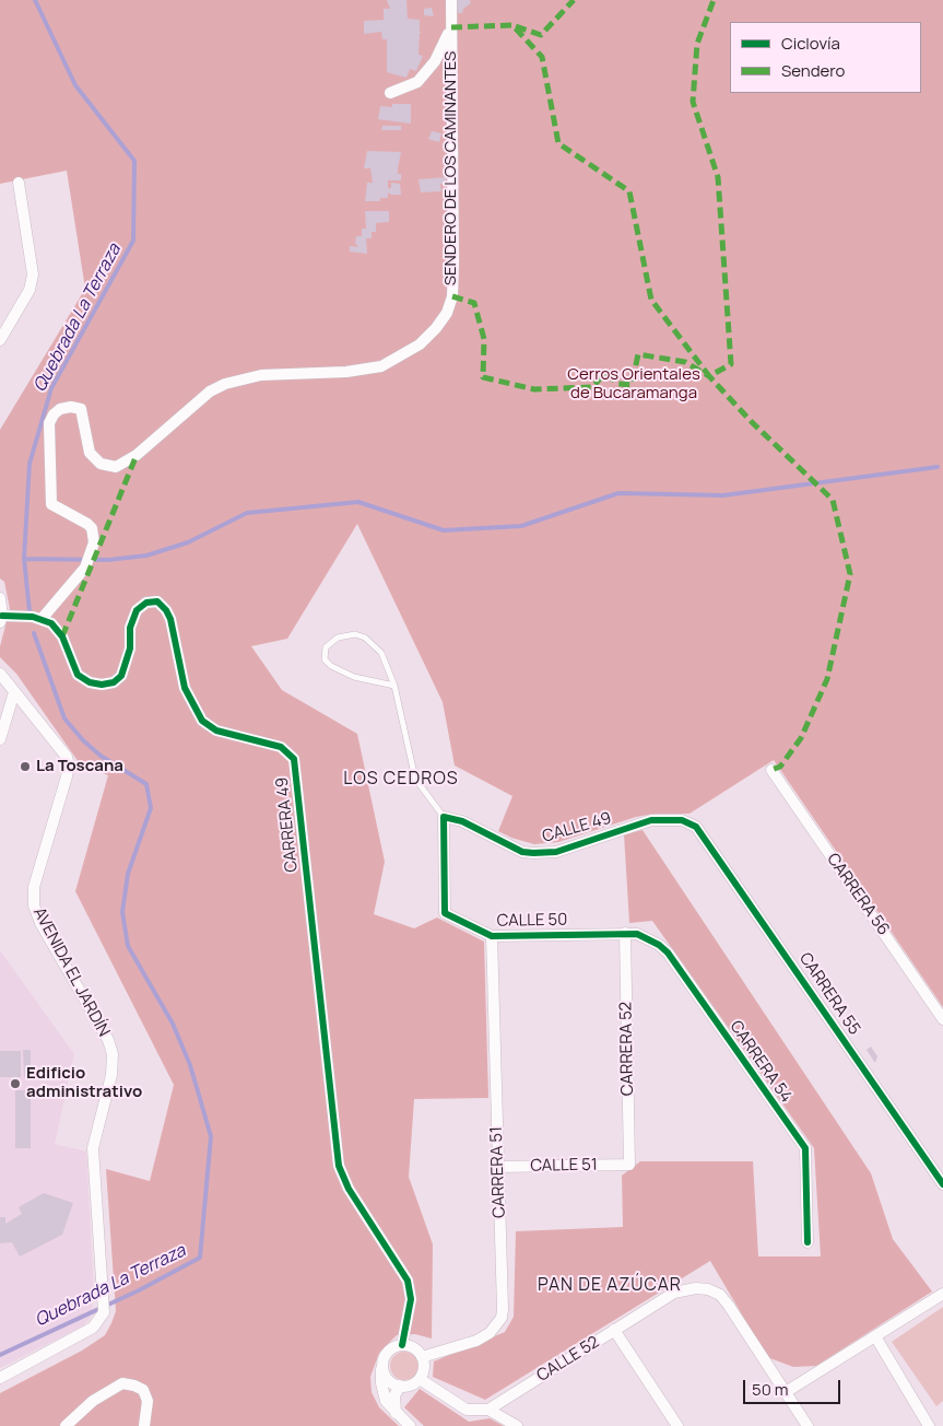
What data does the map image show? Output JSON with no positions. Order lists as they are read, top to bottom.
{
  "streets": {
    "street": [
      "SENDERO DE LOS CAMINANTES",
      "CARRERA 49",
      "CALLE 49",
      "CARRERA 56",
      "CALLE 50",
      "AVENIDA EL JARDÍN",
      "CARRERA 55",
      "CARRERA 52",
      "CARRERA 54",
      "CALLE 51",
      "CARRERA 51",
      "CALLE 52"
    ]
  },
  "crossings": [
    ["SENDERO DE LOS CAMINANTES", "CARRERA 49"],
    ["CARRERA 49", "CARRERA 51"],
    ["CALLE 49", "CALLE 50"],
    ["CALLE 49", "CARRERA 55"],
    ["CALLE 50", "CARRERA 52"],
    ["CALLE 50", "CARRERA 54"],
    ["CALLE 50", "CARRERA 51"],
    ["CARRERA 52", "CARRERA 54"],
    ["CARRERA 52", "CALLE 51"],
    ["CALLE 51", "CARRERA 51"]
  ],
  "districts": ["LOS CEDROS", "PAN DE AZÚCAR"],
  "water": ["Quebrada La Terraza"],
  "parks": ["Cerros Orientales de Bucaramanga"],
  "places": ["La Toscana", "Edificio administrativo"],
  "legend": ["Ciclovía", "Sendero"],
  "scale_bar": "50 m"
}
